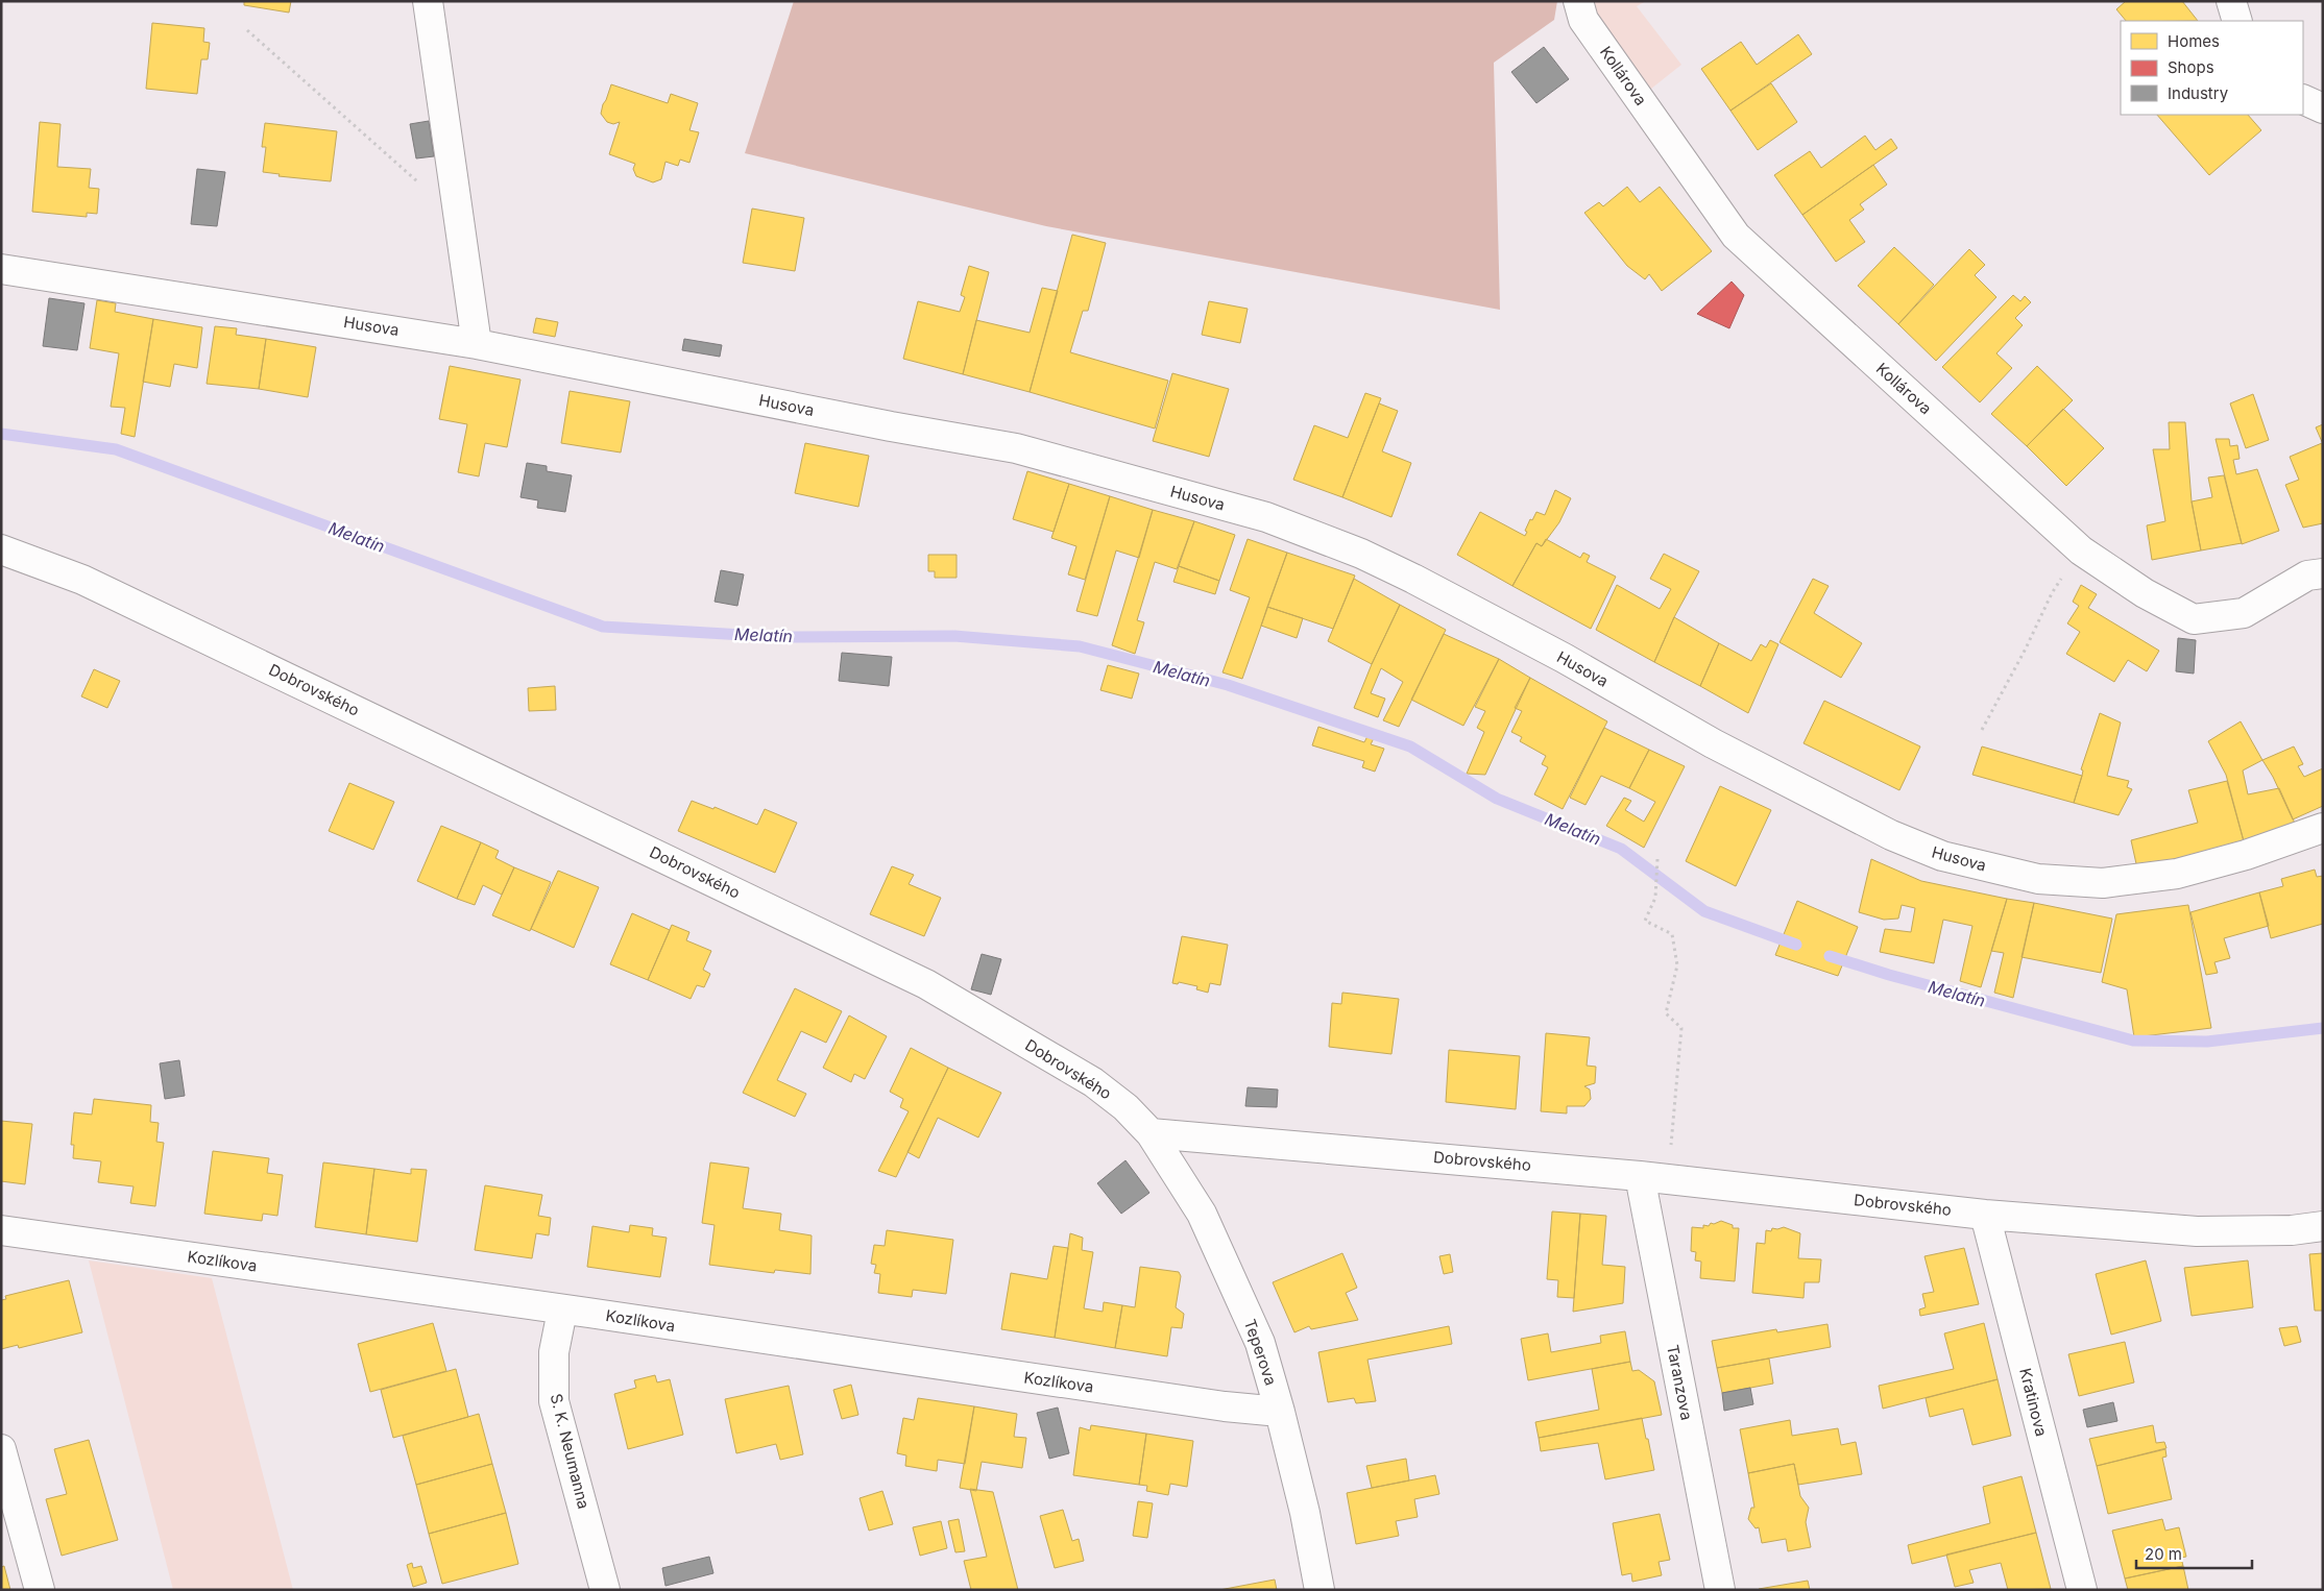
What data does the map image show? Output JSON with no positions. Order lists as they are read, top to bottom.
{
  "streets": {
    "street": [
      "Kollárova",
      "Husova",
      "Dobrovského",
      "Kozlíkova",
      "Teperova",
      "Taranzova",
      "Kratinova",
      "S. K. Neumanna"
    ]
  },
  "crossings": [
    ["Dobrovského", "Teperova"],
    ["Dobrovského", "Taranzova"],
    ["Dobrovského", "Kratinova"],
    ["Kozlíkova", "Teperova"],
    ["Kozlíkova", "S. K. Neumanna"]
  ],
  "water": ["Melatín"],
  "legend": ["Homes", "Shops", "Industry"],
  "scale_bar": "20 m"
}
